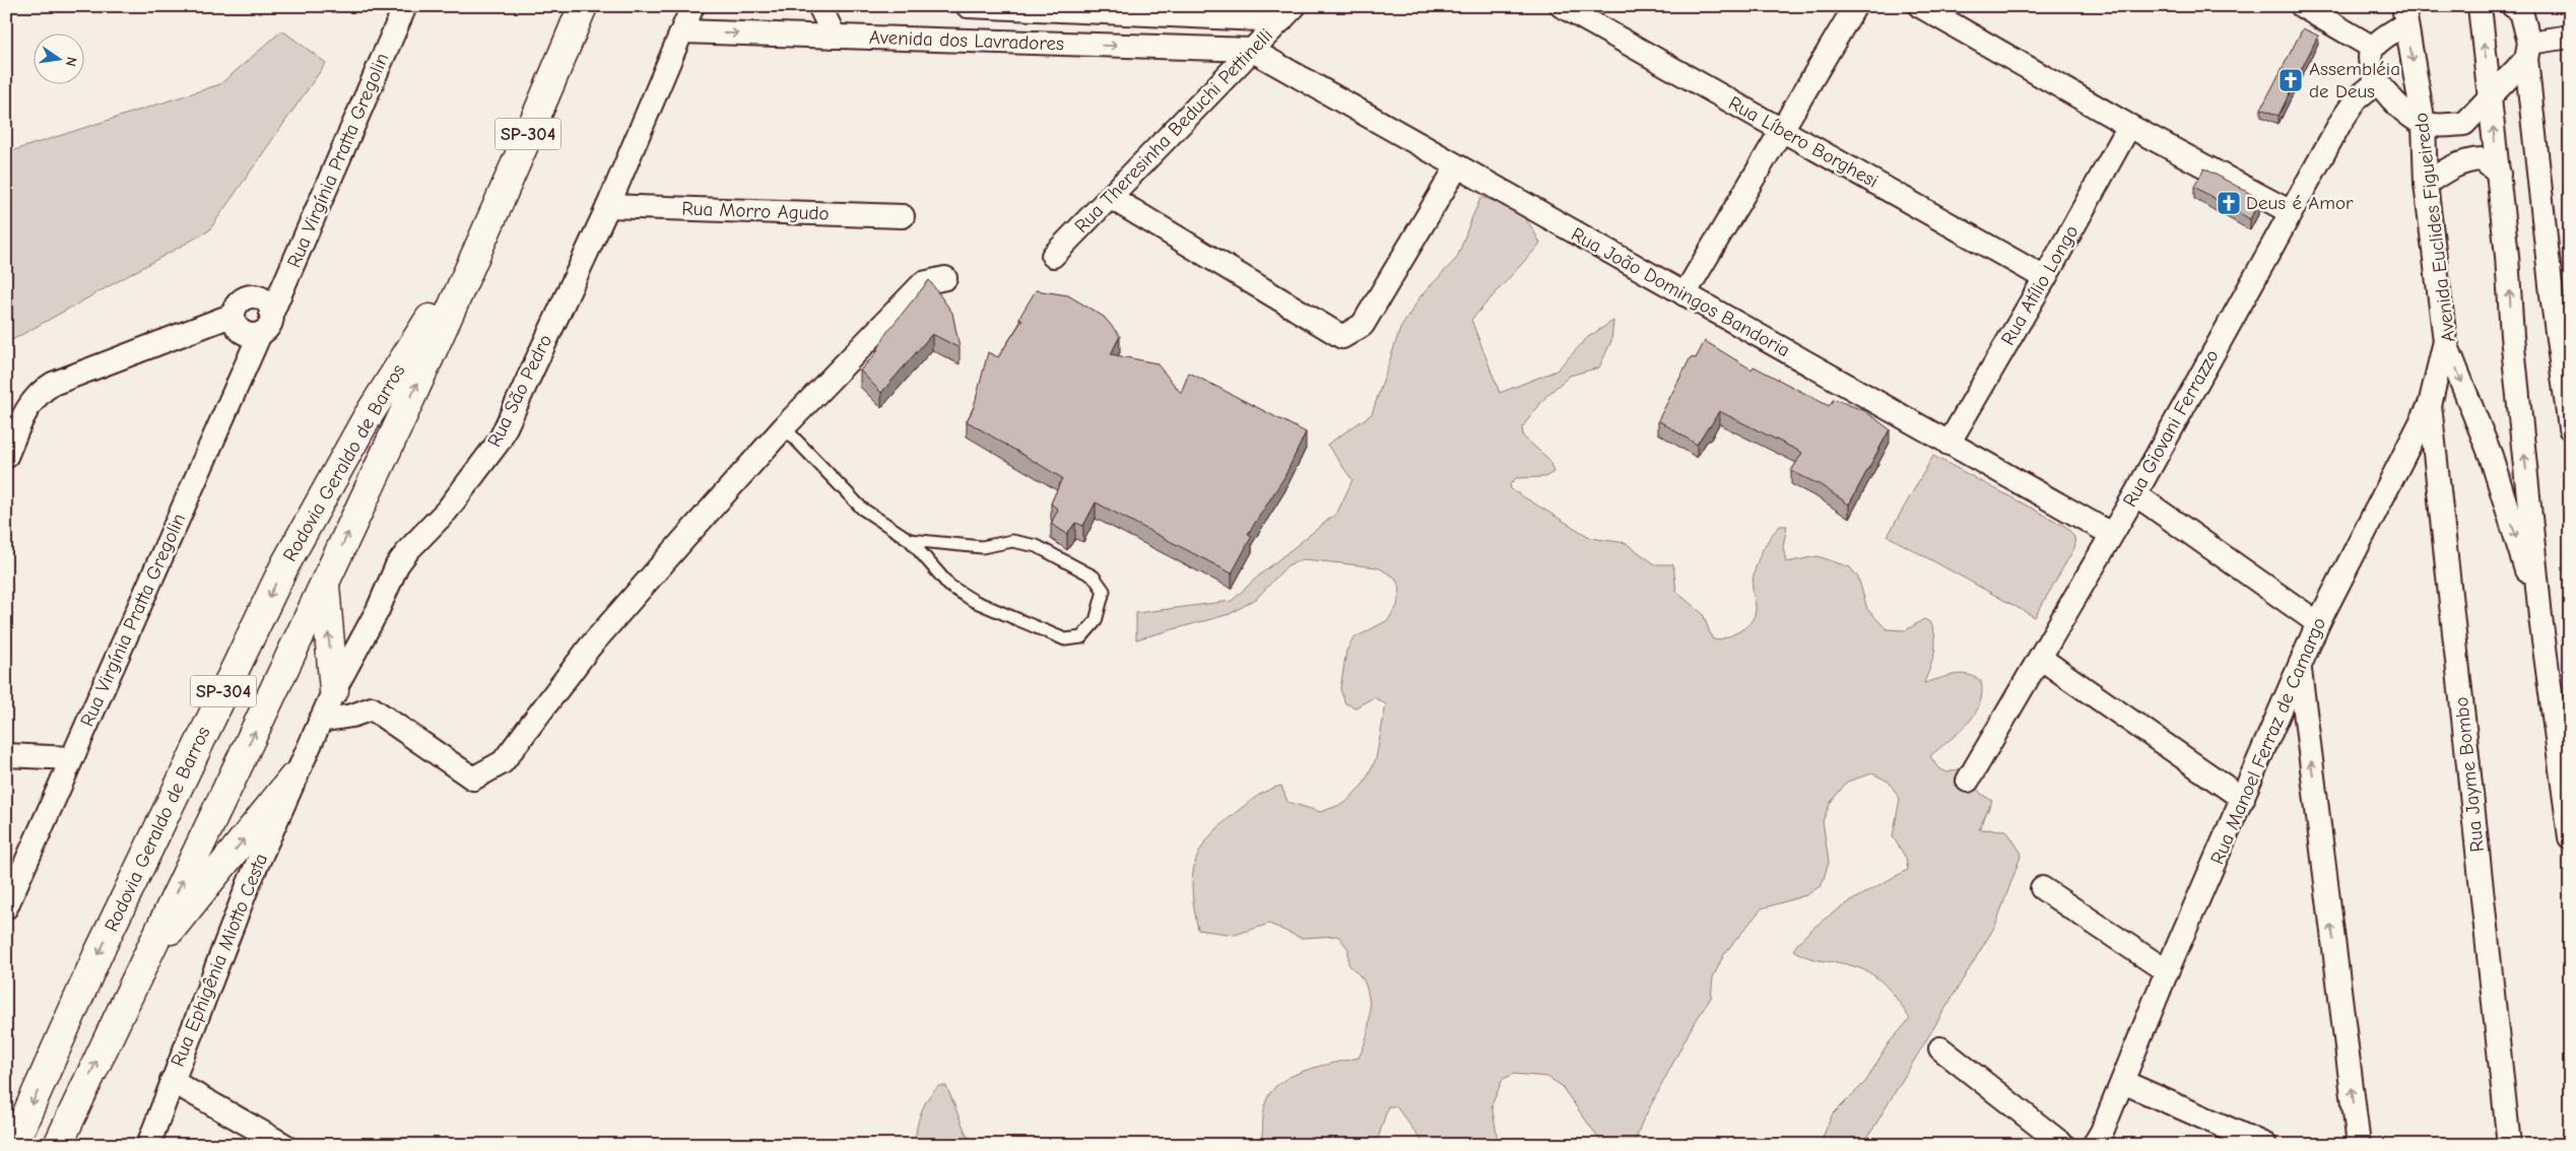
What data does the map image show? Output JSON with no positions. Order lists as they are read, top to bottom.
{
  "streets": {
    "highway": ["SP-304", "Rodovia Geraldo de Barros"],
    "street": [
      "Avenida dos Lavradores",
      "Rua Theresinha Beduchi Pettinelli",
      "Rua Líbero Borghesi",
      "Rua Virgínia Pratta Gregolin",
      "Rua Morro Agudo",
      "Avenida Euclides Figueiredo",
      "Rua Atílio Longo",
      "Rua João Domingos Bandoria",
      "Rua São Pedro",
      "Rua Giovani Ferrazzo",
      "Rua Manoel Ferraz de Camargo",
      "Rua Jayme Bombo",
      "Rua Ephigênia Miotto Cesta"
    ]
  },
  "crossings": [
    ["Avenida dos Lavradores", "Rua Theresinha Beduchi Pettinelli"],
    ["Avenida dos Lavradores", "Rua João Domingos Bandoria"],
    ["Avenida dos Lavradores", "Rua São Pedro"],
    ["Rua Theresinha Beduchi Pettinelli", "Rua João Domingos Bandoria"],
    ["Rua Líbero Borghesi", "Rua Atílio Longo"],
    ["Rua Morro Agudo", "Rua São Pedro"],
    ["Avenida Euclides Figueiredo", "Rua Manoel Ferraz de Camargo"],
    ["Rua Atílio Longo", "Rua João Domingos Bandoria"],
    ["Rua João Domingos Bandoria", "Rua Giovani Ferrazzo"],
    ["Rua São Pedro", "Rua Ephigênia Miotto Cesta"],
    ["Rua Manoel Ferraz de Camargo", "Rua Jayme Bombo"]
  ],
  "places": {
    "church": ["Assembléia de Deus", "Deus é Amor"]
  },
  "north": "right"
}
